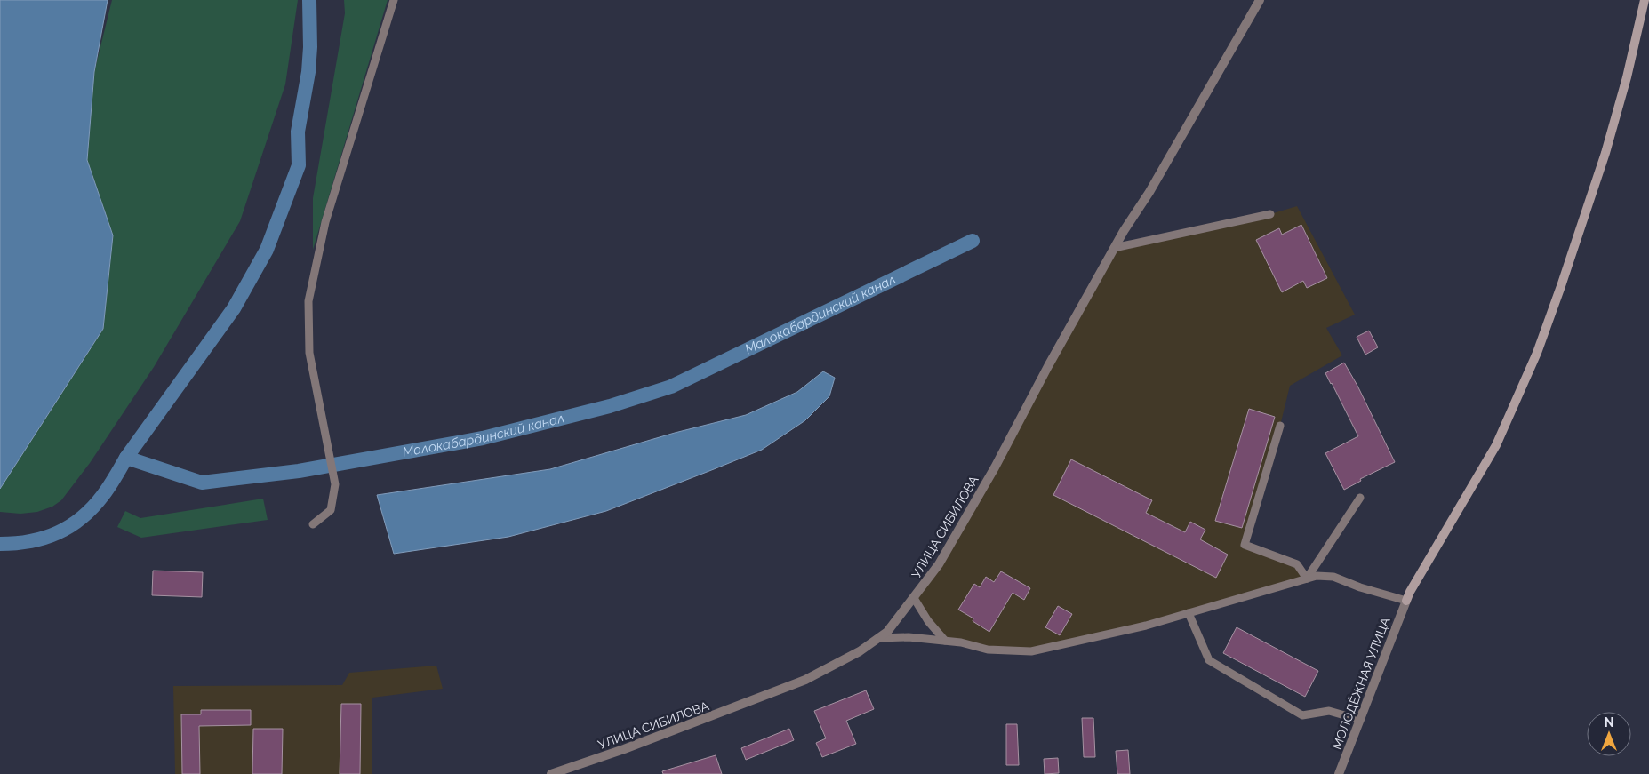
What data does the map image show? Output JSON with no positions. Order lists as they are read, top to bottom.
{
  "streets": {
    "street": ["УЛИЦА СИБИЛОВА", "МОЛОДЁЖНАЯ УЛИЦА"]
  },
  "water": ["Малокабардинский канал"],
  "north": "top"
}
